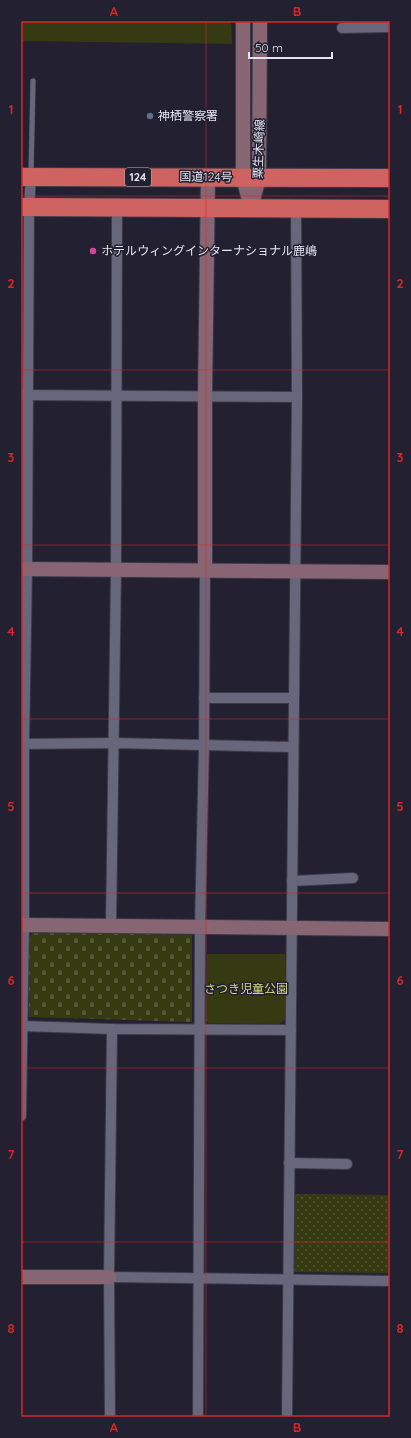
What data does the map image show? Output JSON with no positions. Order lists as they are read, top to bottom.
{
  "streets": {
    "highway": ["124", "国道124号"],
    "street": ["粟生木崎線"]
  },
  "crossings": [
    ["粟生木崎線", "国道124号"]
  ],
  "parks": ["さつき児童公園"],
  "places": ["神栖警察署", "ホテルウィングインターナショナル鹿嶋"],
  "scale_bar": "50 m",
  "grid": {
    "columns": ["A", "B"],
    "rows": [
      "1",
      "2",
      "3",
      "4",
      "5",
      "6",
      "7",
      "8"
    ]
  }
}
